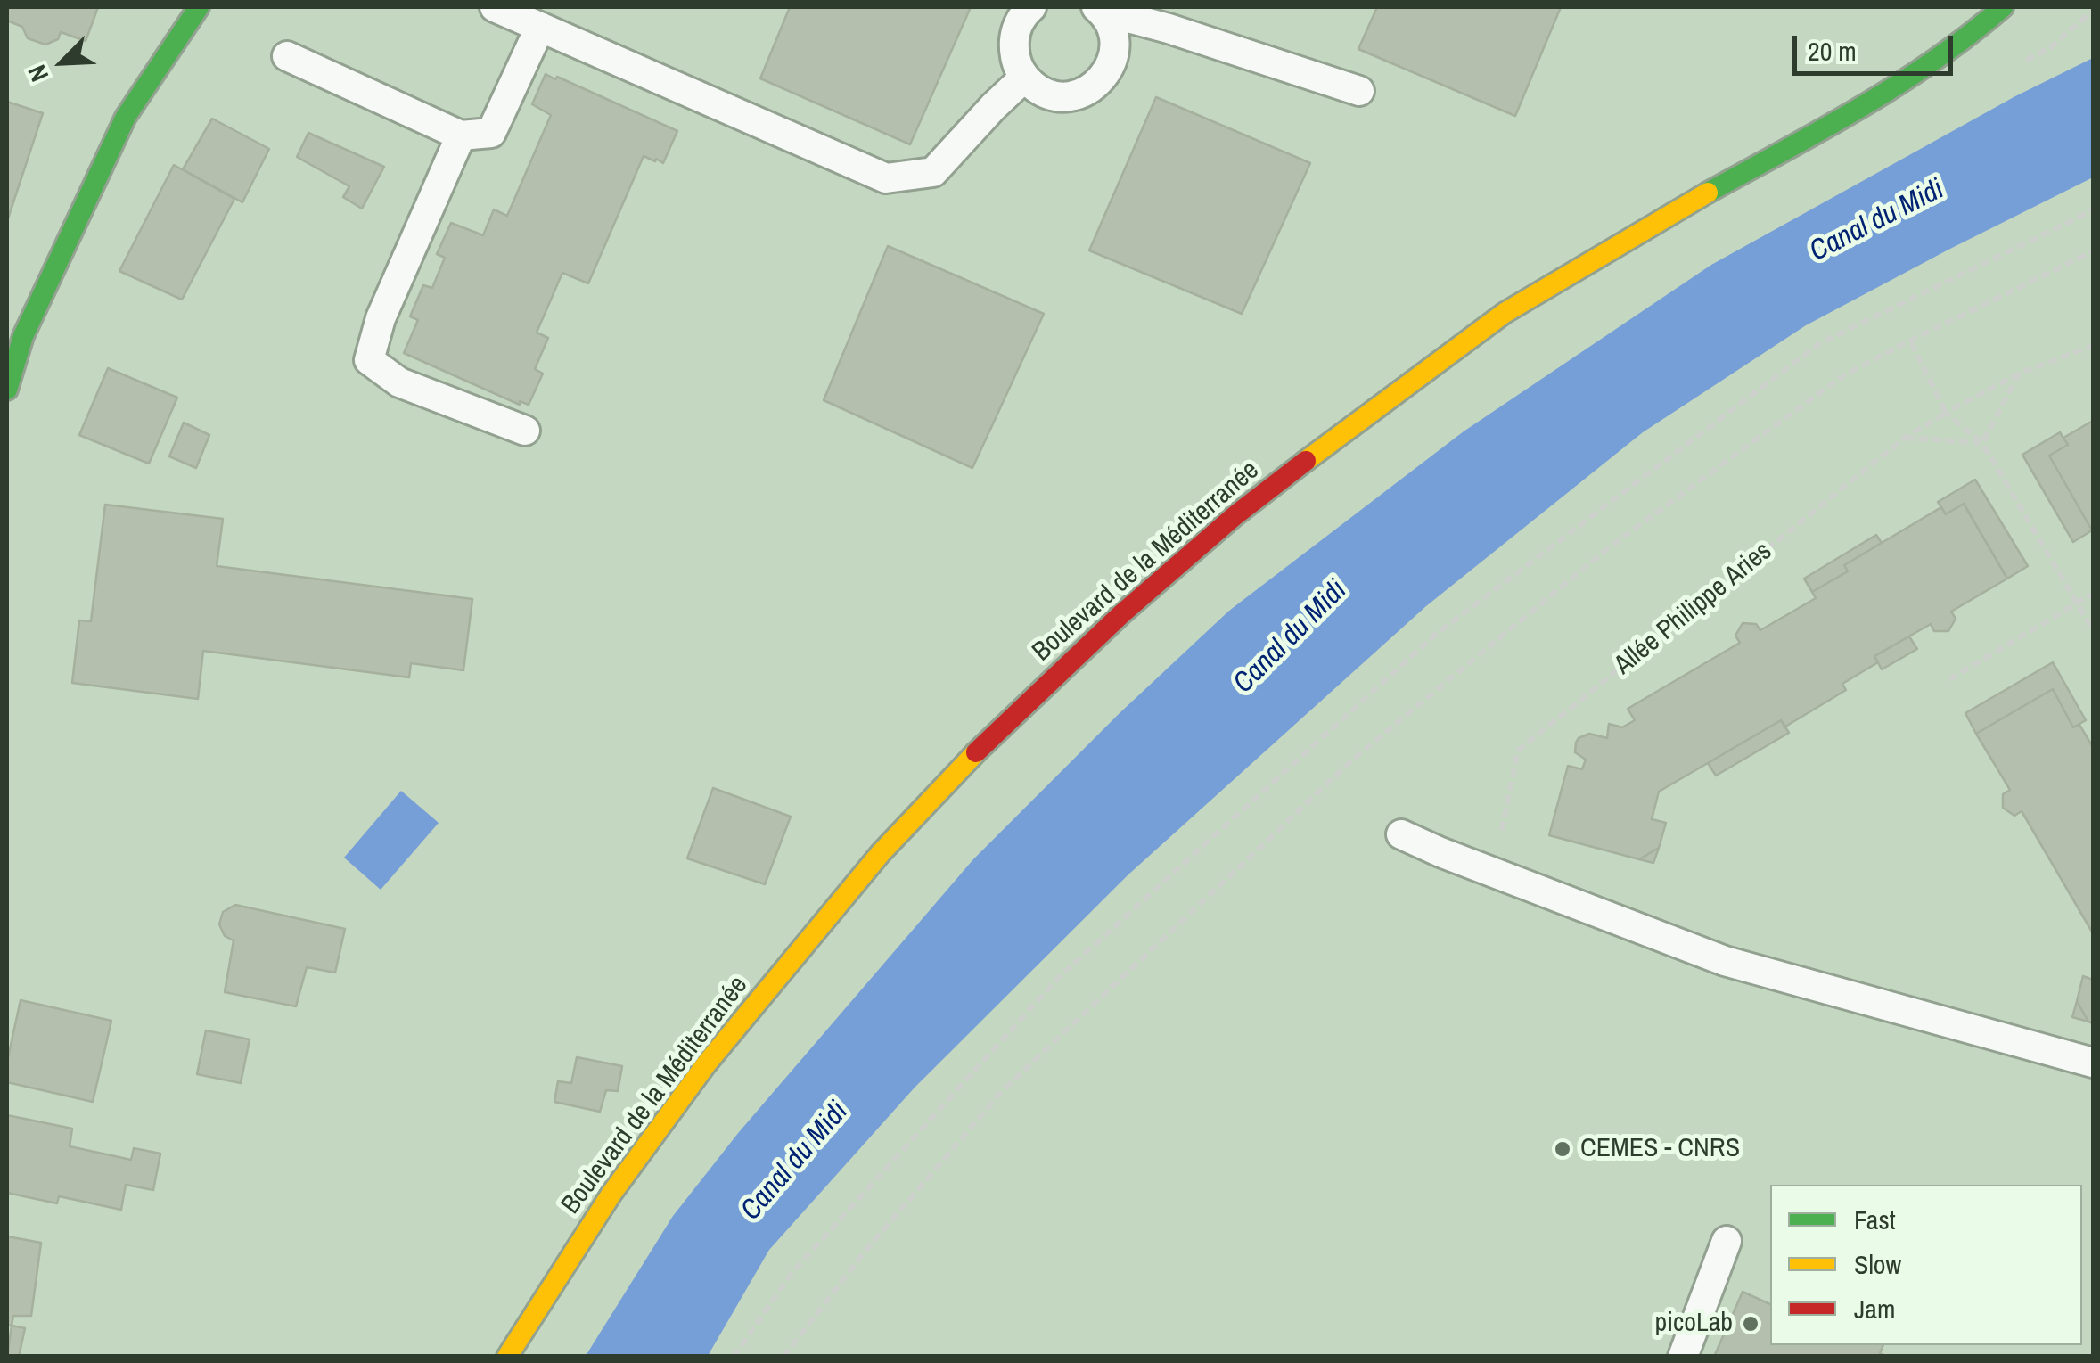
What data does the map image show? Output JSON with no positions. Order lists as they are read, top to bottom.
{
  "streets": {
    "main road": ["Boulevard de la Méditerranée"],
    "path": ["Allée Philippe Aries"]
  },
  "water": ["Canal du Midi"],
  "places": ["CEMES - CNRS", "picoLab"],
  "legend": ["Fast", "Slow", "Jam"],
  "scale_bar": "20 m",
  "north": "bottom left"
}
